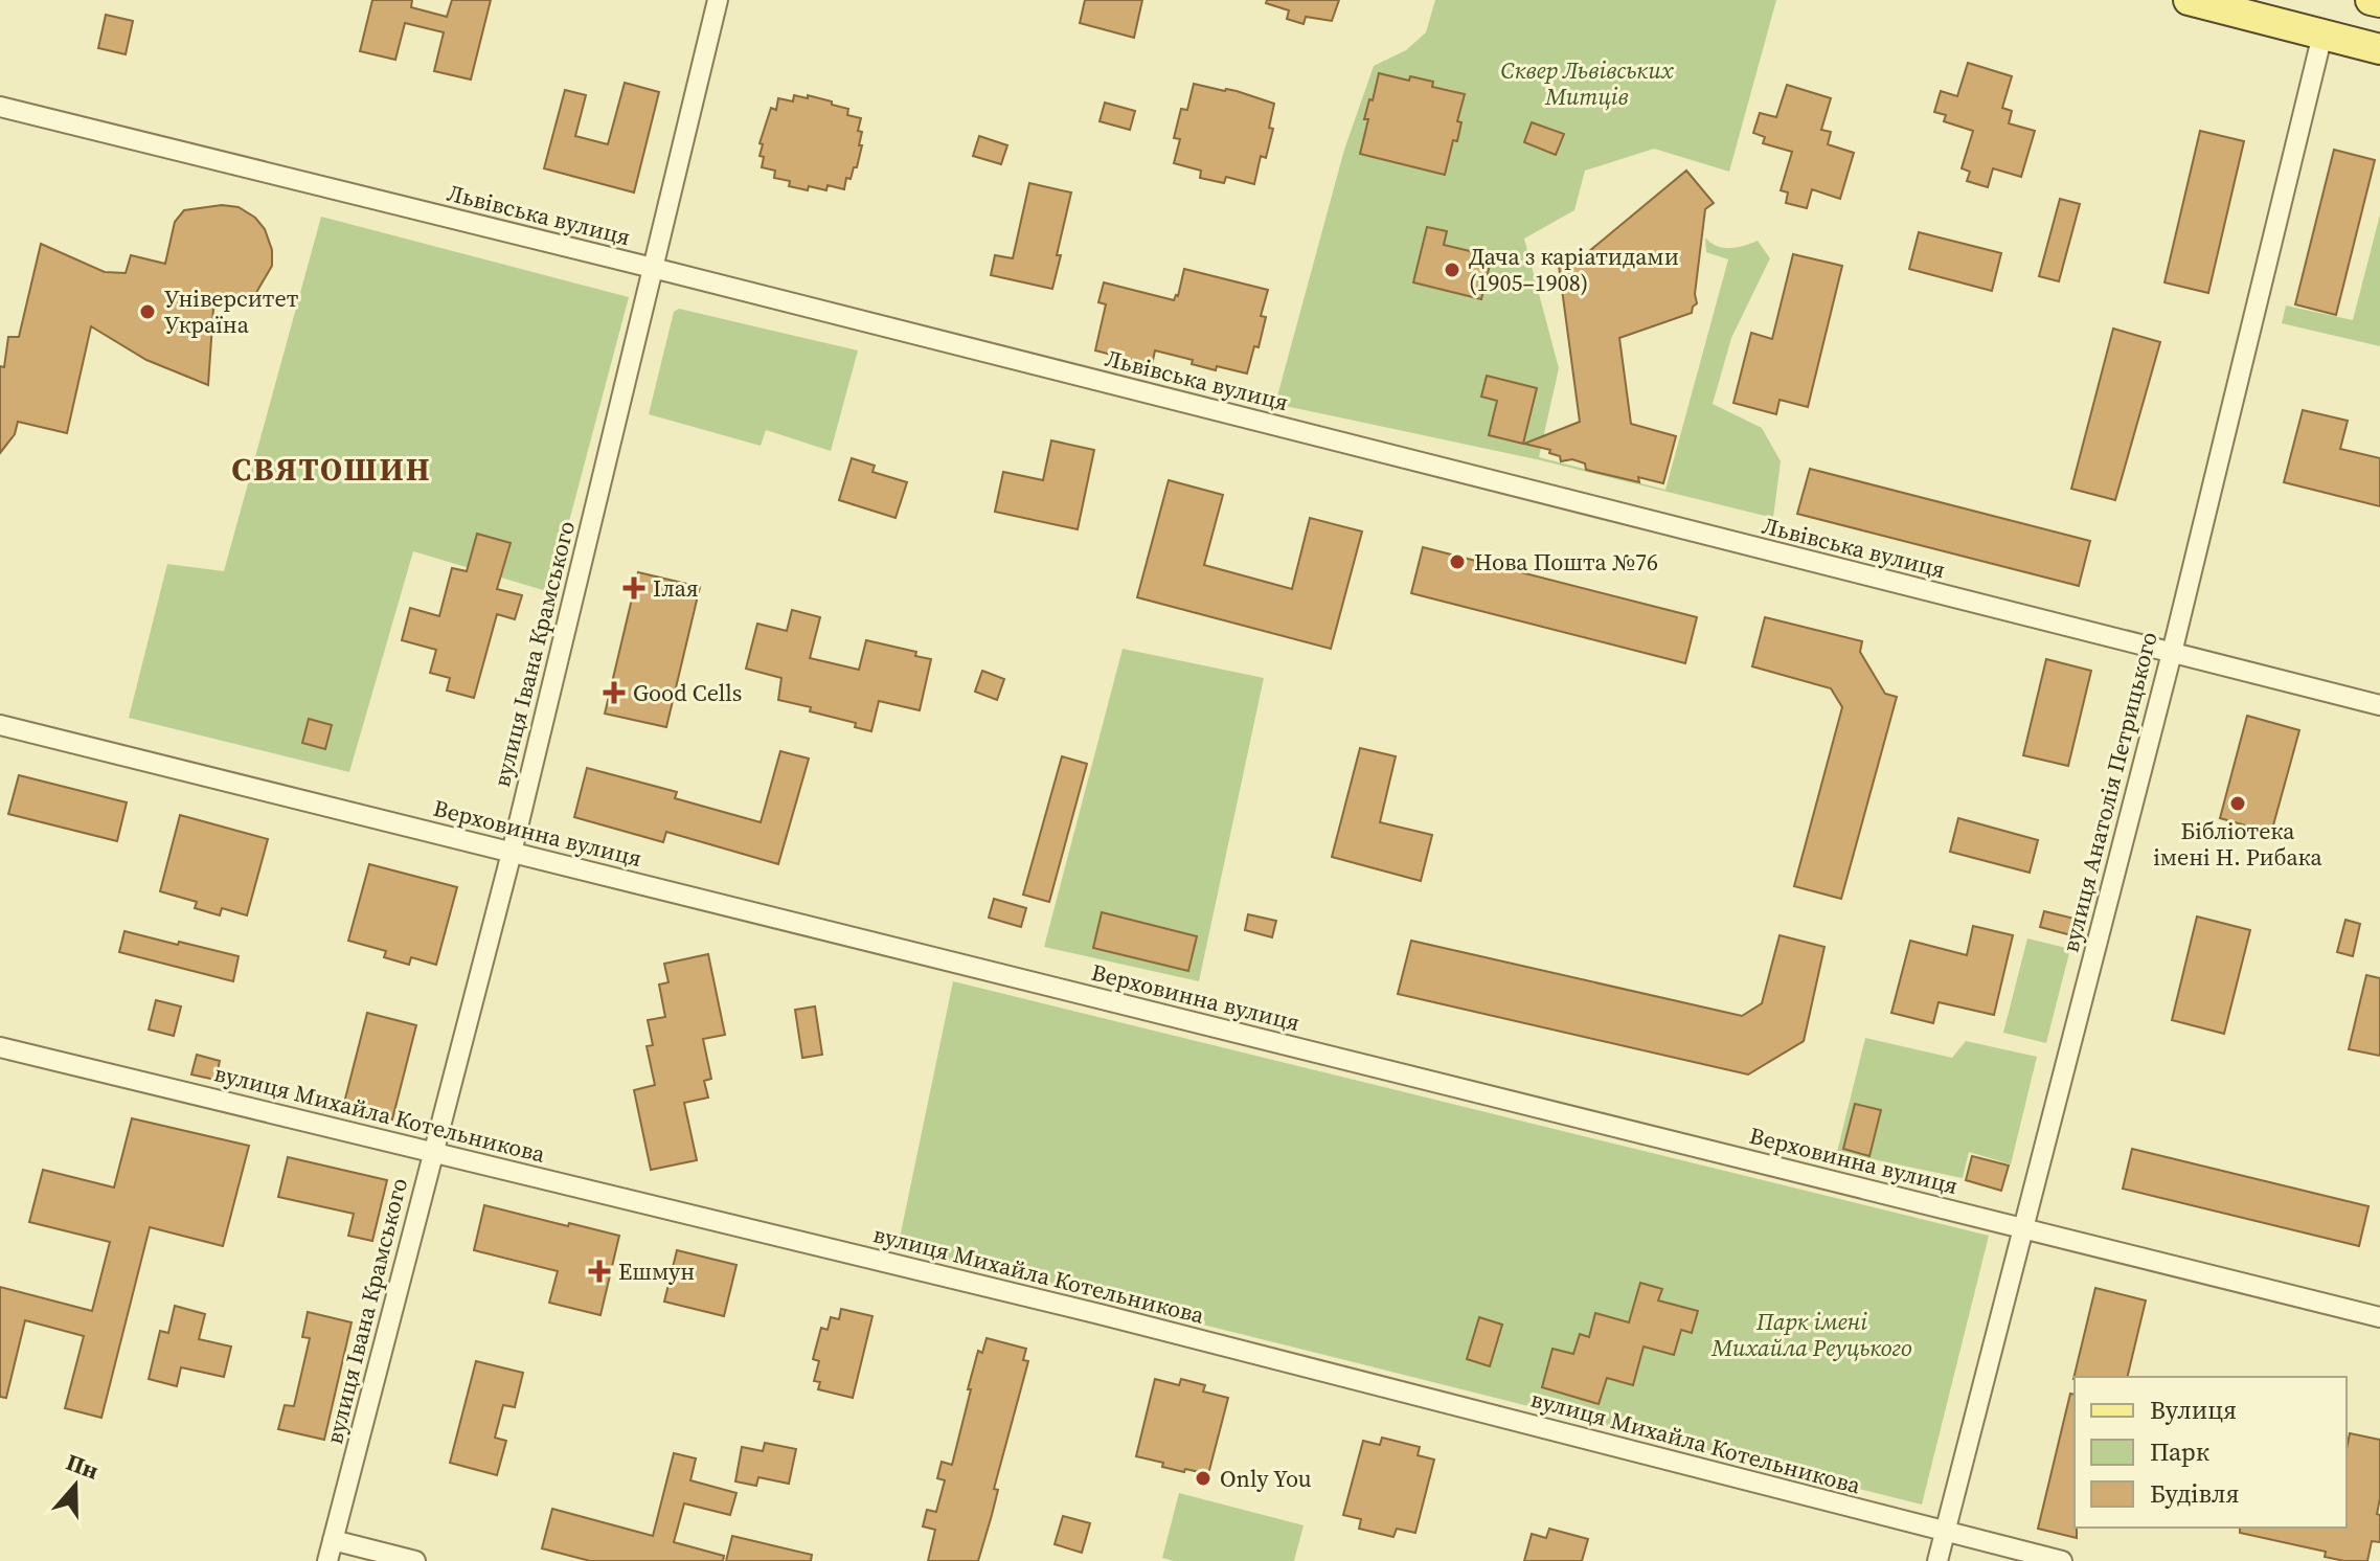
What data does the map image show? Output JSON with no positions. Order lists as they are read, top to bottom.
{
  "streets": {
    "street": [
      "Львівська вулиця",
      "вулиця Івана Крамського",
      "вулиця Анатолія Петрицького",
      "Верховинна вулиця",
      "вулиця Михайла Котельникова"
    ]
  },
  "crossings": [
    ["Львівська вулиця", "вулиця Івана Крамського"],
    ["Львівська вулиця", "вулиця Анатолія Петрицького"],
    ["вулиця Івана Крамського", "Верховинна вулиця"],
    ["вулиця Івана Крамського", "вулиця Михайла Котельникова"],
    ["вулиця Анатолія Петрицького", "Верховинна вулиця"],
    ["вулиця Анатолія Петрицького", "вулиця Михайла Котельникова"]
  ],
  "districts": ["СВЯТОШИН"],
  "parks": ["Сквер Львівських Митців", "Парк імені Михайла Реуцького"],
  "places": {
    "other": [
      "Дача з каріатидами (1905–1908)",
      "Університет Україна",
      "Нова Пошта №76",
      "Бібліотека імені Н. Рибака",
      "Only You"
    ],
    "health": ["Ілая", "Good Cells", "Ешмун"]
  },
  "legend": ["Вулиця", "Парк", "Будівля"],
  "north": "top"
}
